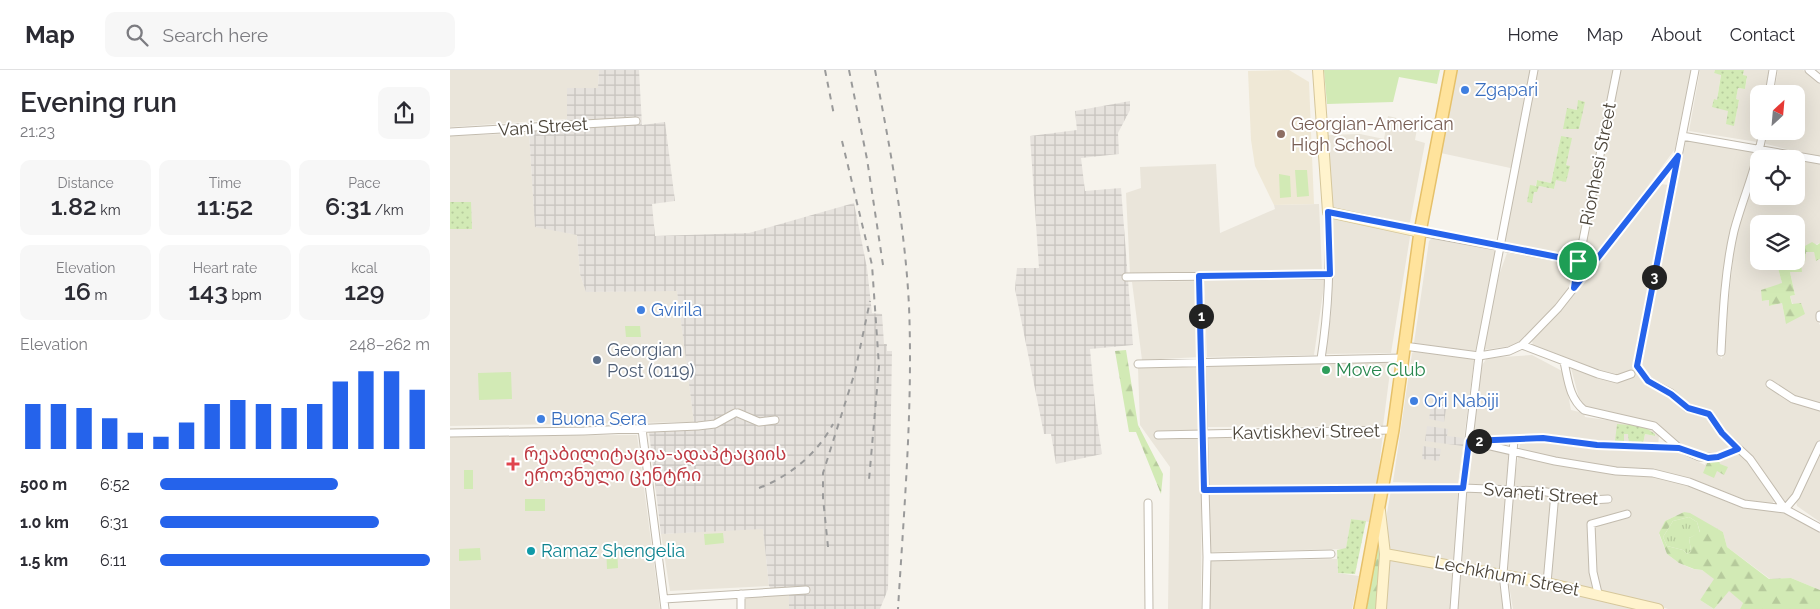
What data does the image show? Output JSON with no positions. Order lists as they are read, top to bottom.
{
  "streets": {
    "street": [
      "Vani Street",
      "Rionhesi Street",
      "Kavtiskhevi Street",
      "Svaneti Street",
      "Lechkhumi Street"
    ]
  },
  "places": {
    "other": [
      "Zgapari",
      "Georgian-American High School",
      "Gvirila",
      "Georgian Post (0119)",
      "Move Club",
      "Ori Nabiji",
      "Buona Sera",
      "Ramaz Shengelia"
    ],
    "health": ["რეაბილიტაცია-ადაპტაციის ეროვნული ცენტრი"]
  },
  "north": "top right",
  "page": {
    "header": "Map",
    "search": "Search here",
    "nav": [
      "Home",
      "Map",
      "About",
      "Contact"
    ],
    "heading": ["Evening run", "21:23"],
    "stats": [
      ["Distance", "1.82 km"],
      ["Time", "11:52"],
      ["Pace", "6:31 /km"],
      ["Elevation", "16 m"],
      ["Heart rate", "143 bpm"],
      ["kcal", "129"]
    ],
    "pins": ["3", "1", "2"],
    "chart": ["Elevation", "248–262 m"],
    "list": [
      {
        "name": "500 m",
        "note": "6:52"
      },
      {
        "name": "1.0 km",
        "note": "6:31"
      },
      {
        "name": "1.5 km",
        "note": "6:11"
      }
    ]
  }
}
